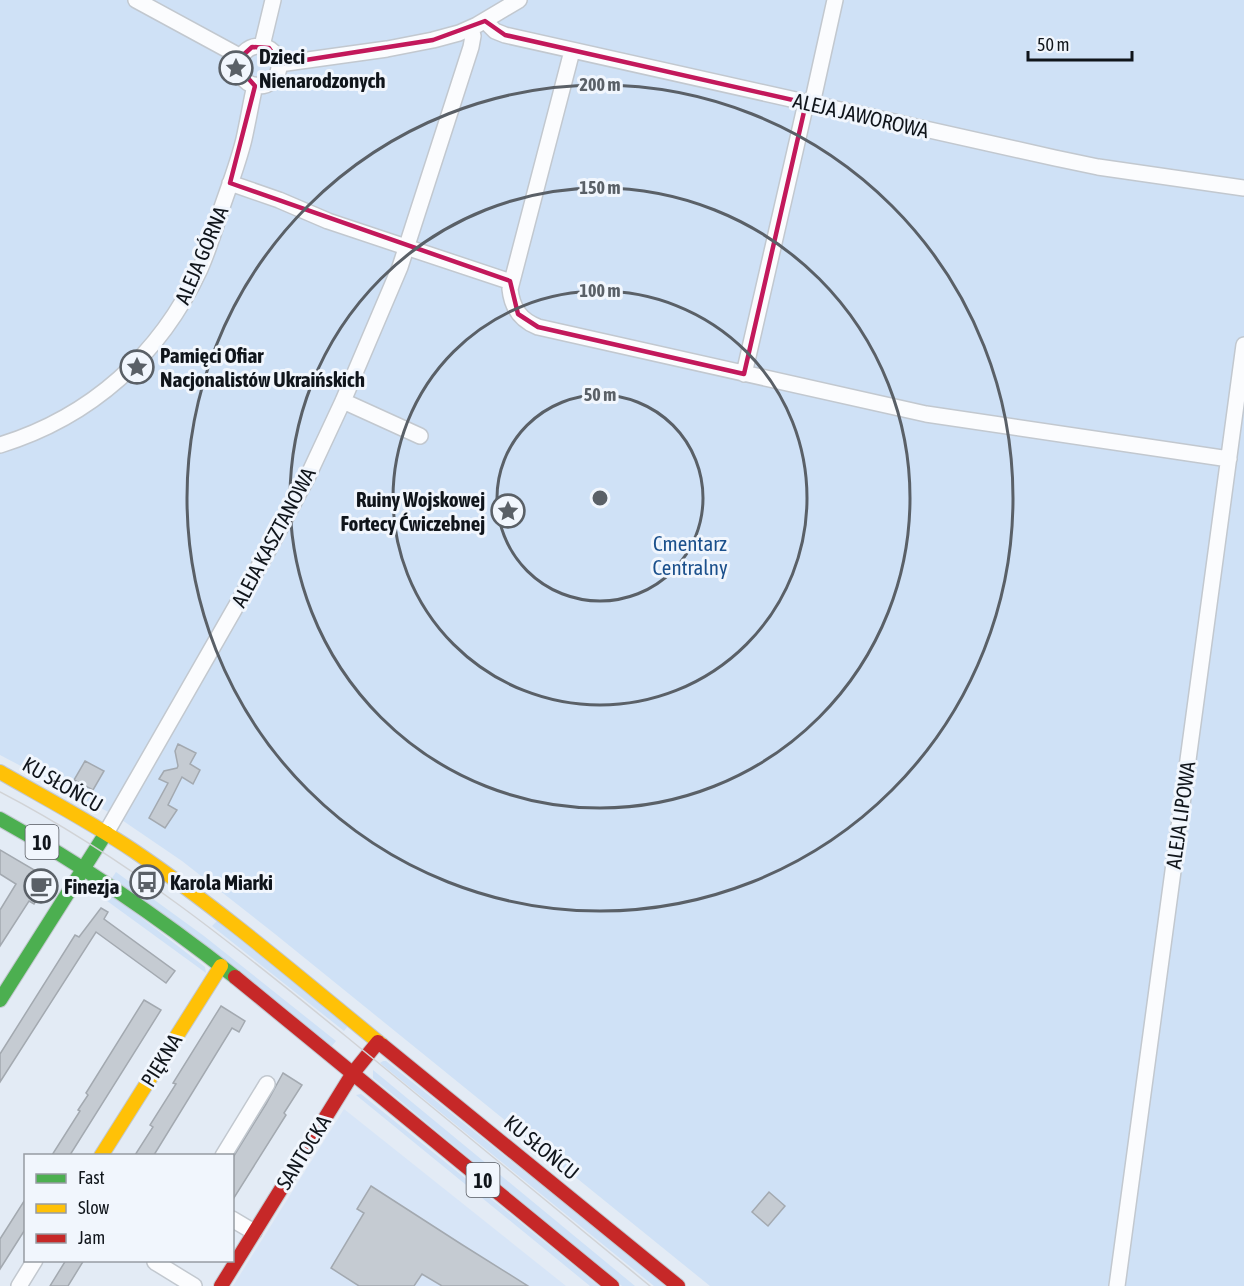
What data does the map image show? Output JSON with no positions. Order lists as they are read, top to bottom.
{
  "streets": {
    "main road": [
      "KU SŁOŃCU",
      "10",
      "PIĘKNA",
      "SANTOCKA"
    ],
    "street": [
      "ALEJA JAWOROWA",
      "ALEJA GÓRNA",
      "ALEJA KASZTANOWA",
      "ALEJA LIPOWA"
    ]
  },
  "crossings": [
    ["ALEJA KASZTANOWA", "KU SŁOŃCU"],
    ["KU SŁOŃCU", "10"],
    ["10", "PIĘKNA"],
    ["10", "SANTOCKA"]
  ],
  "parks": ["Cmentarz Centralny"],
  "places": {
    "place": ["Dzieci Nienarodzonych", "Pamięci Ofiar Nacjonalistów Ukraińskich", "Ruiny Wojskowej Fortecy Ćwiczebnej"],
    "bus stop": ["Karola Miarki"],
    "cafe": ["Finezja"]
  },
  "legend": ["Fast", "Slow", "Jam"],
  "scale_bar": "50 m",
  "rings": [
    "200 m",
    "150 m",
    "100 m",
    "50 m"
  ]
}
